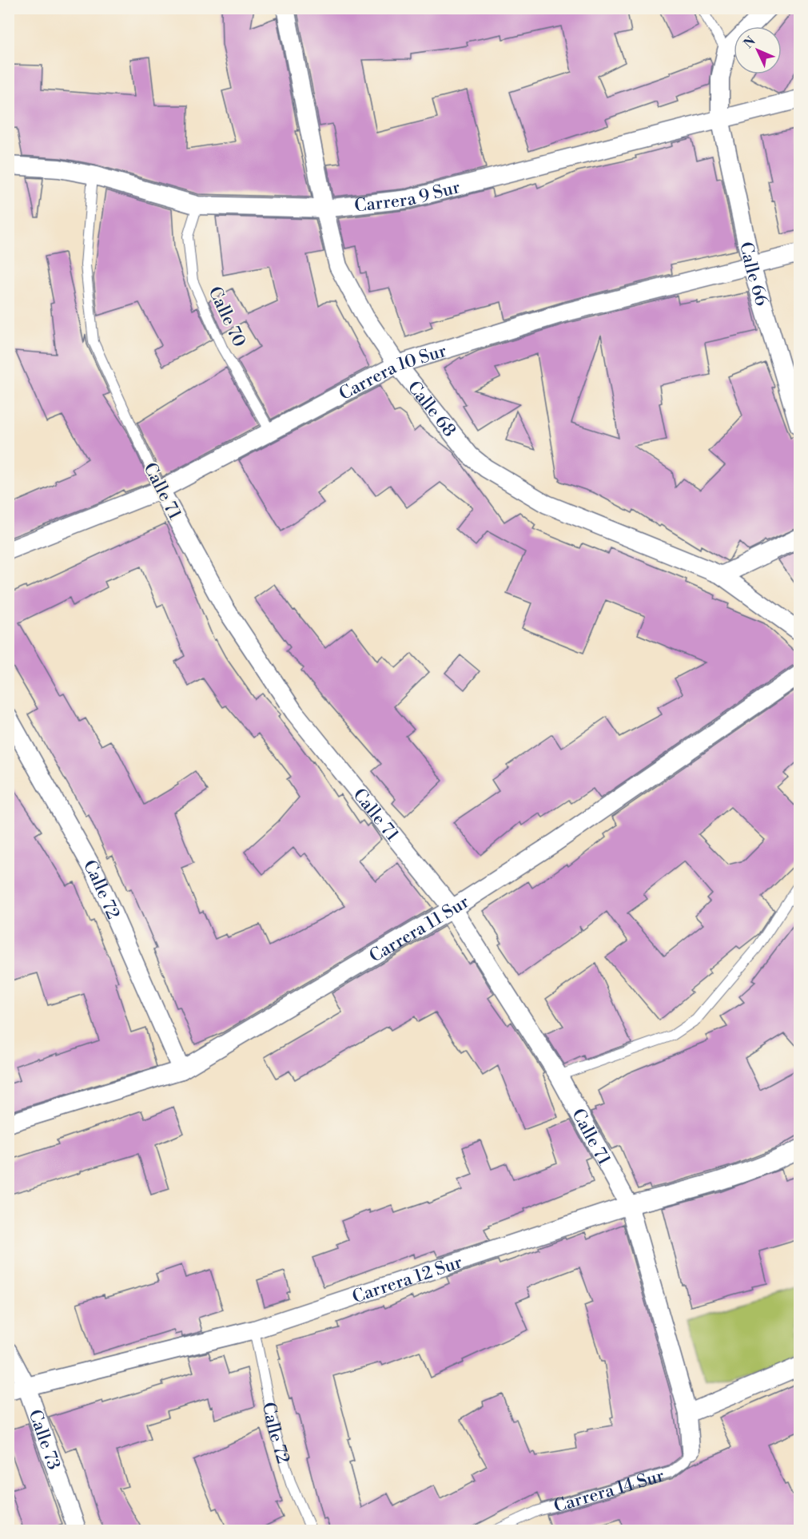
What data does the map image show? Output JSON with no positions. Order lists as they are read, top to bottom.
{
  "streets": {
    "street": [
      "Carrera 9 Sur",
      "Calle 66",
      "Carrera 10 Sur",
      "Calle 68",
      "Calle 71",
      "Calle 72",
      "Carrera 11 Sur",
      "Carrera 12 Sur",
      "Calle 73"
    ],
    "lane": ["Calle 70", "Carrera 14 Sur"]
  },
  "crossings": [
    ["Carrera 9 Sur", "Calle 66"],
    ["Carrera 9 Sur", "Calle 70"],
    ["Carrera 9 Sur", "Calle 68"],
    ["Carrera 9 Sur", "Calle 71"],
    ["Calle 66", "Carrera 10 Sur"],
    ["Calle 70", "Carrera 10 Sur"],
    ["Carrera 10 Sur", "Calle 68"],
    ["Carrera 10 Sur", "Calle 71"],
    ["Calle 71", "Carrera 11 Sur"],
    ["Calle 71", "Carrera 12 Sur"],
    ["Calle 71", "Carrera 14 Sur"],
    ["Calle 72", "Carrera 11 Sur"],
    ["Calle 72", "Carrera 12 Sur"],
    ["Carrera 12 Sur", "Calle 73"]
  ],
  "north": "top left"
}
